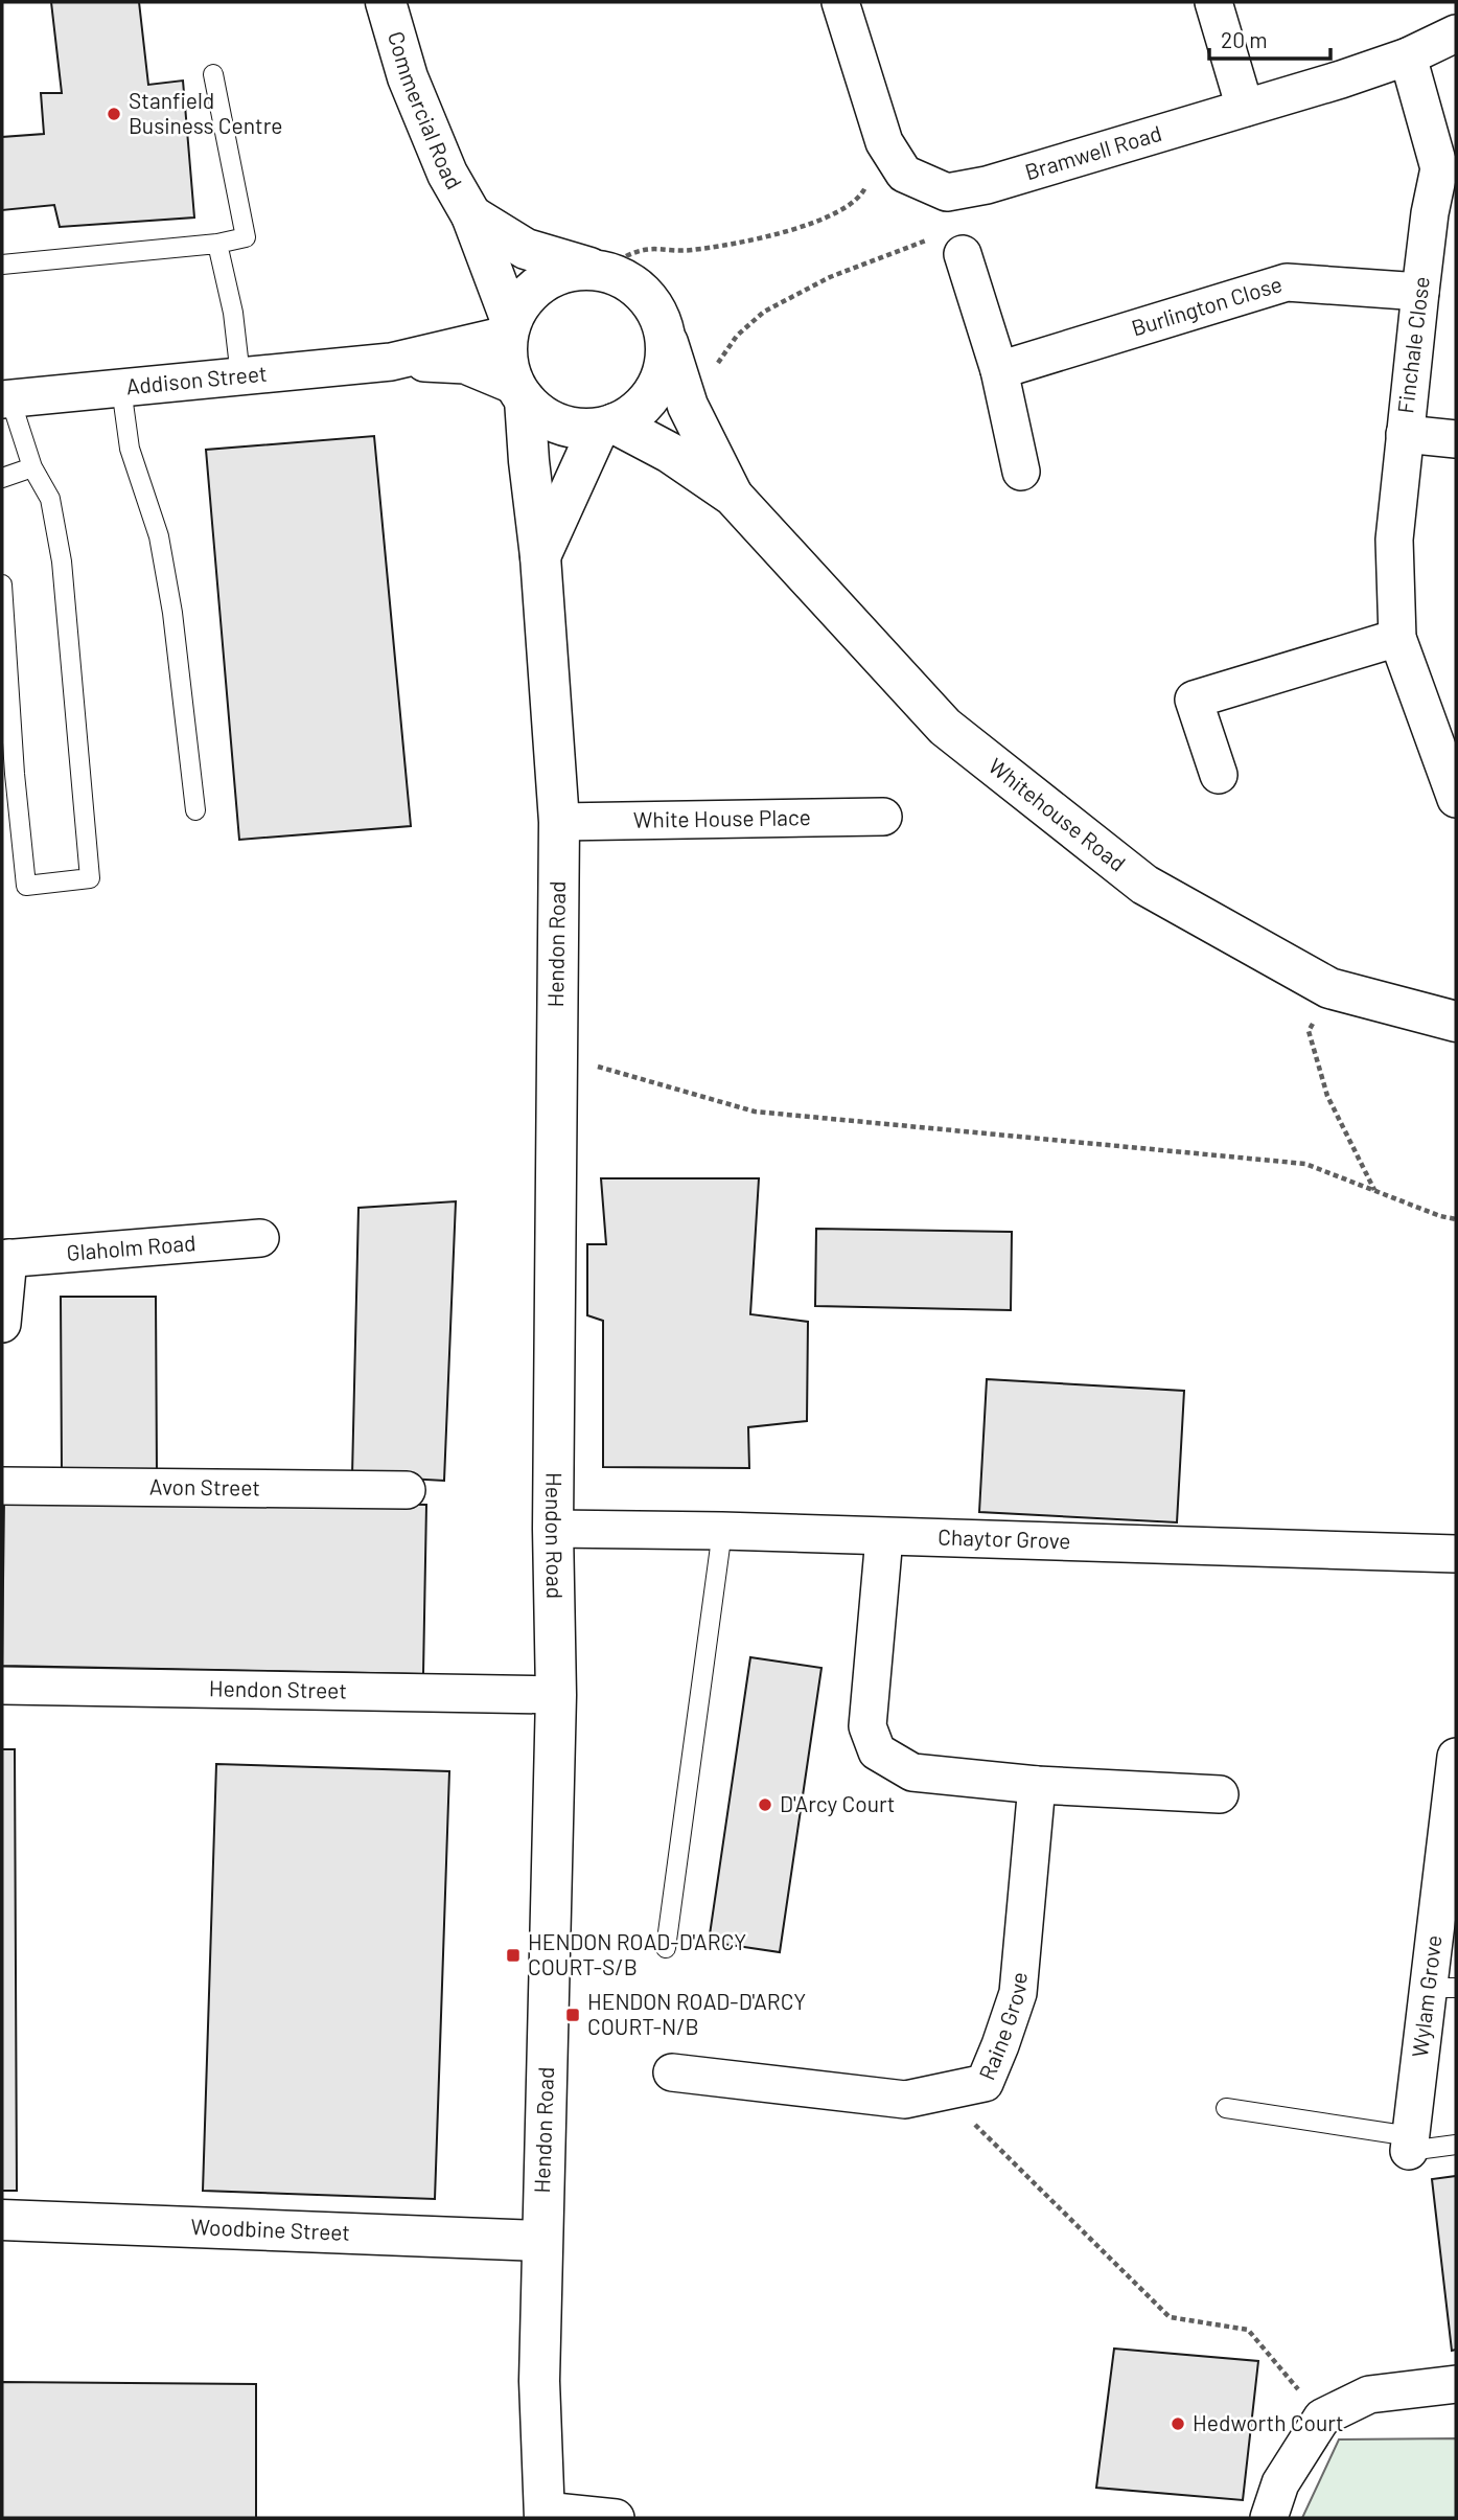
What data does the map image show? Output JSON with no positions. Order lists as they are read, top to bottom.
{
  "streets": {
    "main road": [
      "Commercial Road",
      "Whitehouse Road",
      "Hendon Road",
      "Woodbine Street"
    ],
    "street": [
      "Bramwell Road",
      "Burlington Close",
      "Finchale Close",
      "Addison Street",
      "White House Place",
      "Glaholm Road",
      "Avon Street",
      "Chaytor Grove",
      "Hendon Street",
      "Wylam Grove",
      "Raine Grove"
    ]
  },
  "crossings": [
    ["Commercial Road", "Whitehouse Road"],
    ["Commercial Road", "Hendon Road"],
    ["Bramwell Road", "Finchale Close"],
    ["Burlington Close", "Finchale Close"],
    ["Whitehouse Road", "Hendon Road"],
    ["White House Place", "Hendon Road"],
    ["Hendon Road", "Chaytor Grove"],
    ["Hendon Road", "Hendon Street"],
    ["Hendon Road", "Woodbine Street"]
  ],
  "places": {
    "other": ["Stanfield Business Centre", "D'Arcy Court", "Hedworth Court"],
    "transit": ["HENDON ROAD-D'ARCY COURT-S/B", "HENDON ROAD-D'ARCY COURT-N/B"]
  },
  "scale_bar": "20 m"
}
